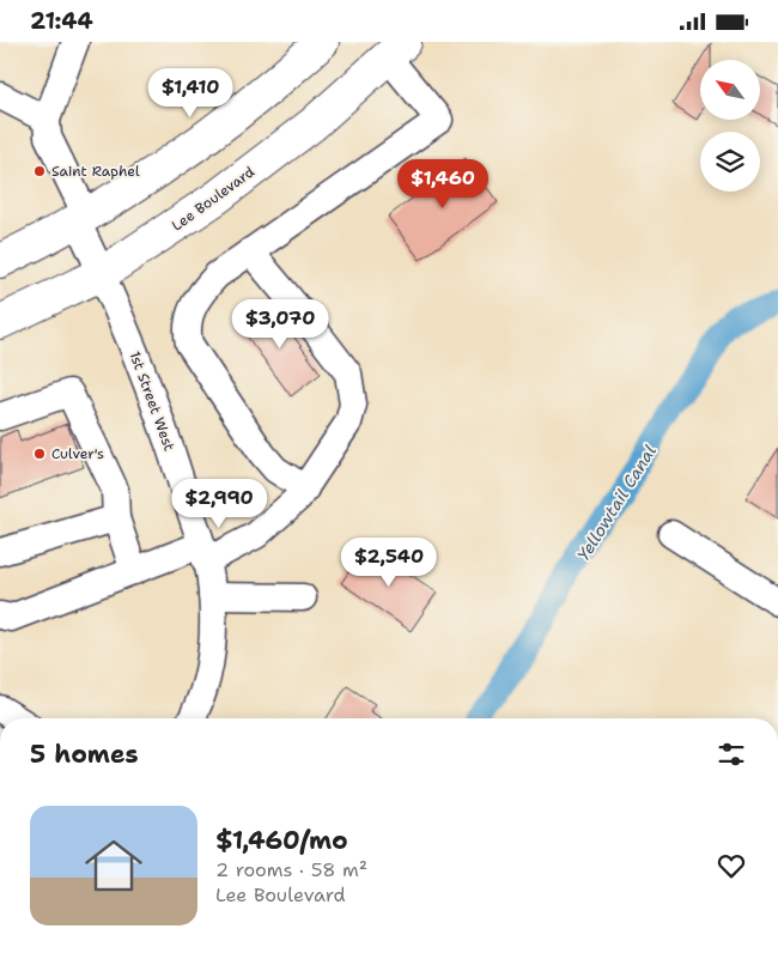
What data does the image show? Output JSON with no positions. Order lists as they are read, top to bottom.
{
  "streets": {
    "main road": ["Lee Boulevard"],
    "street": ["1st Street West"]
  },
  "crossings": [
    ["Lee Boulevard", "1st Street West"]
  ],
  "water": ["Yellowtail Canal"],
  "places": ["Saint Raphel", "Culver's"],
  "north": "top left",
  "page": {
    "status": "21:44",
    "price": [
      "$1,410",
      "$1,460",
      "$3,070",
      "$2,990",
      "$2,540"
    ],
    "heading": "5 homes",
    "list": [
      {
        "name": "$1,460/mo",
        "note": "2 rooms · 58 m² · Lee Boulevard"
      }
    ]
  }
}
